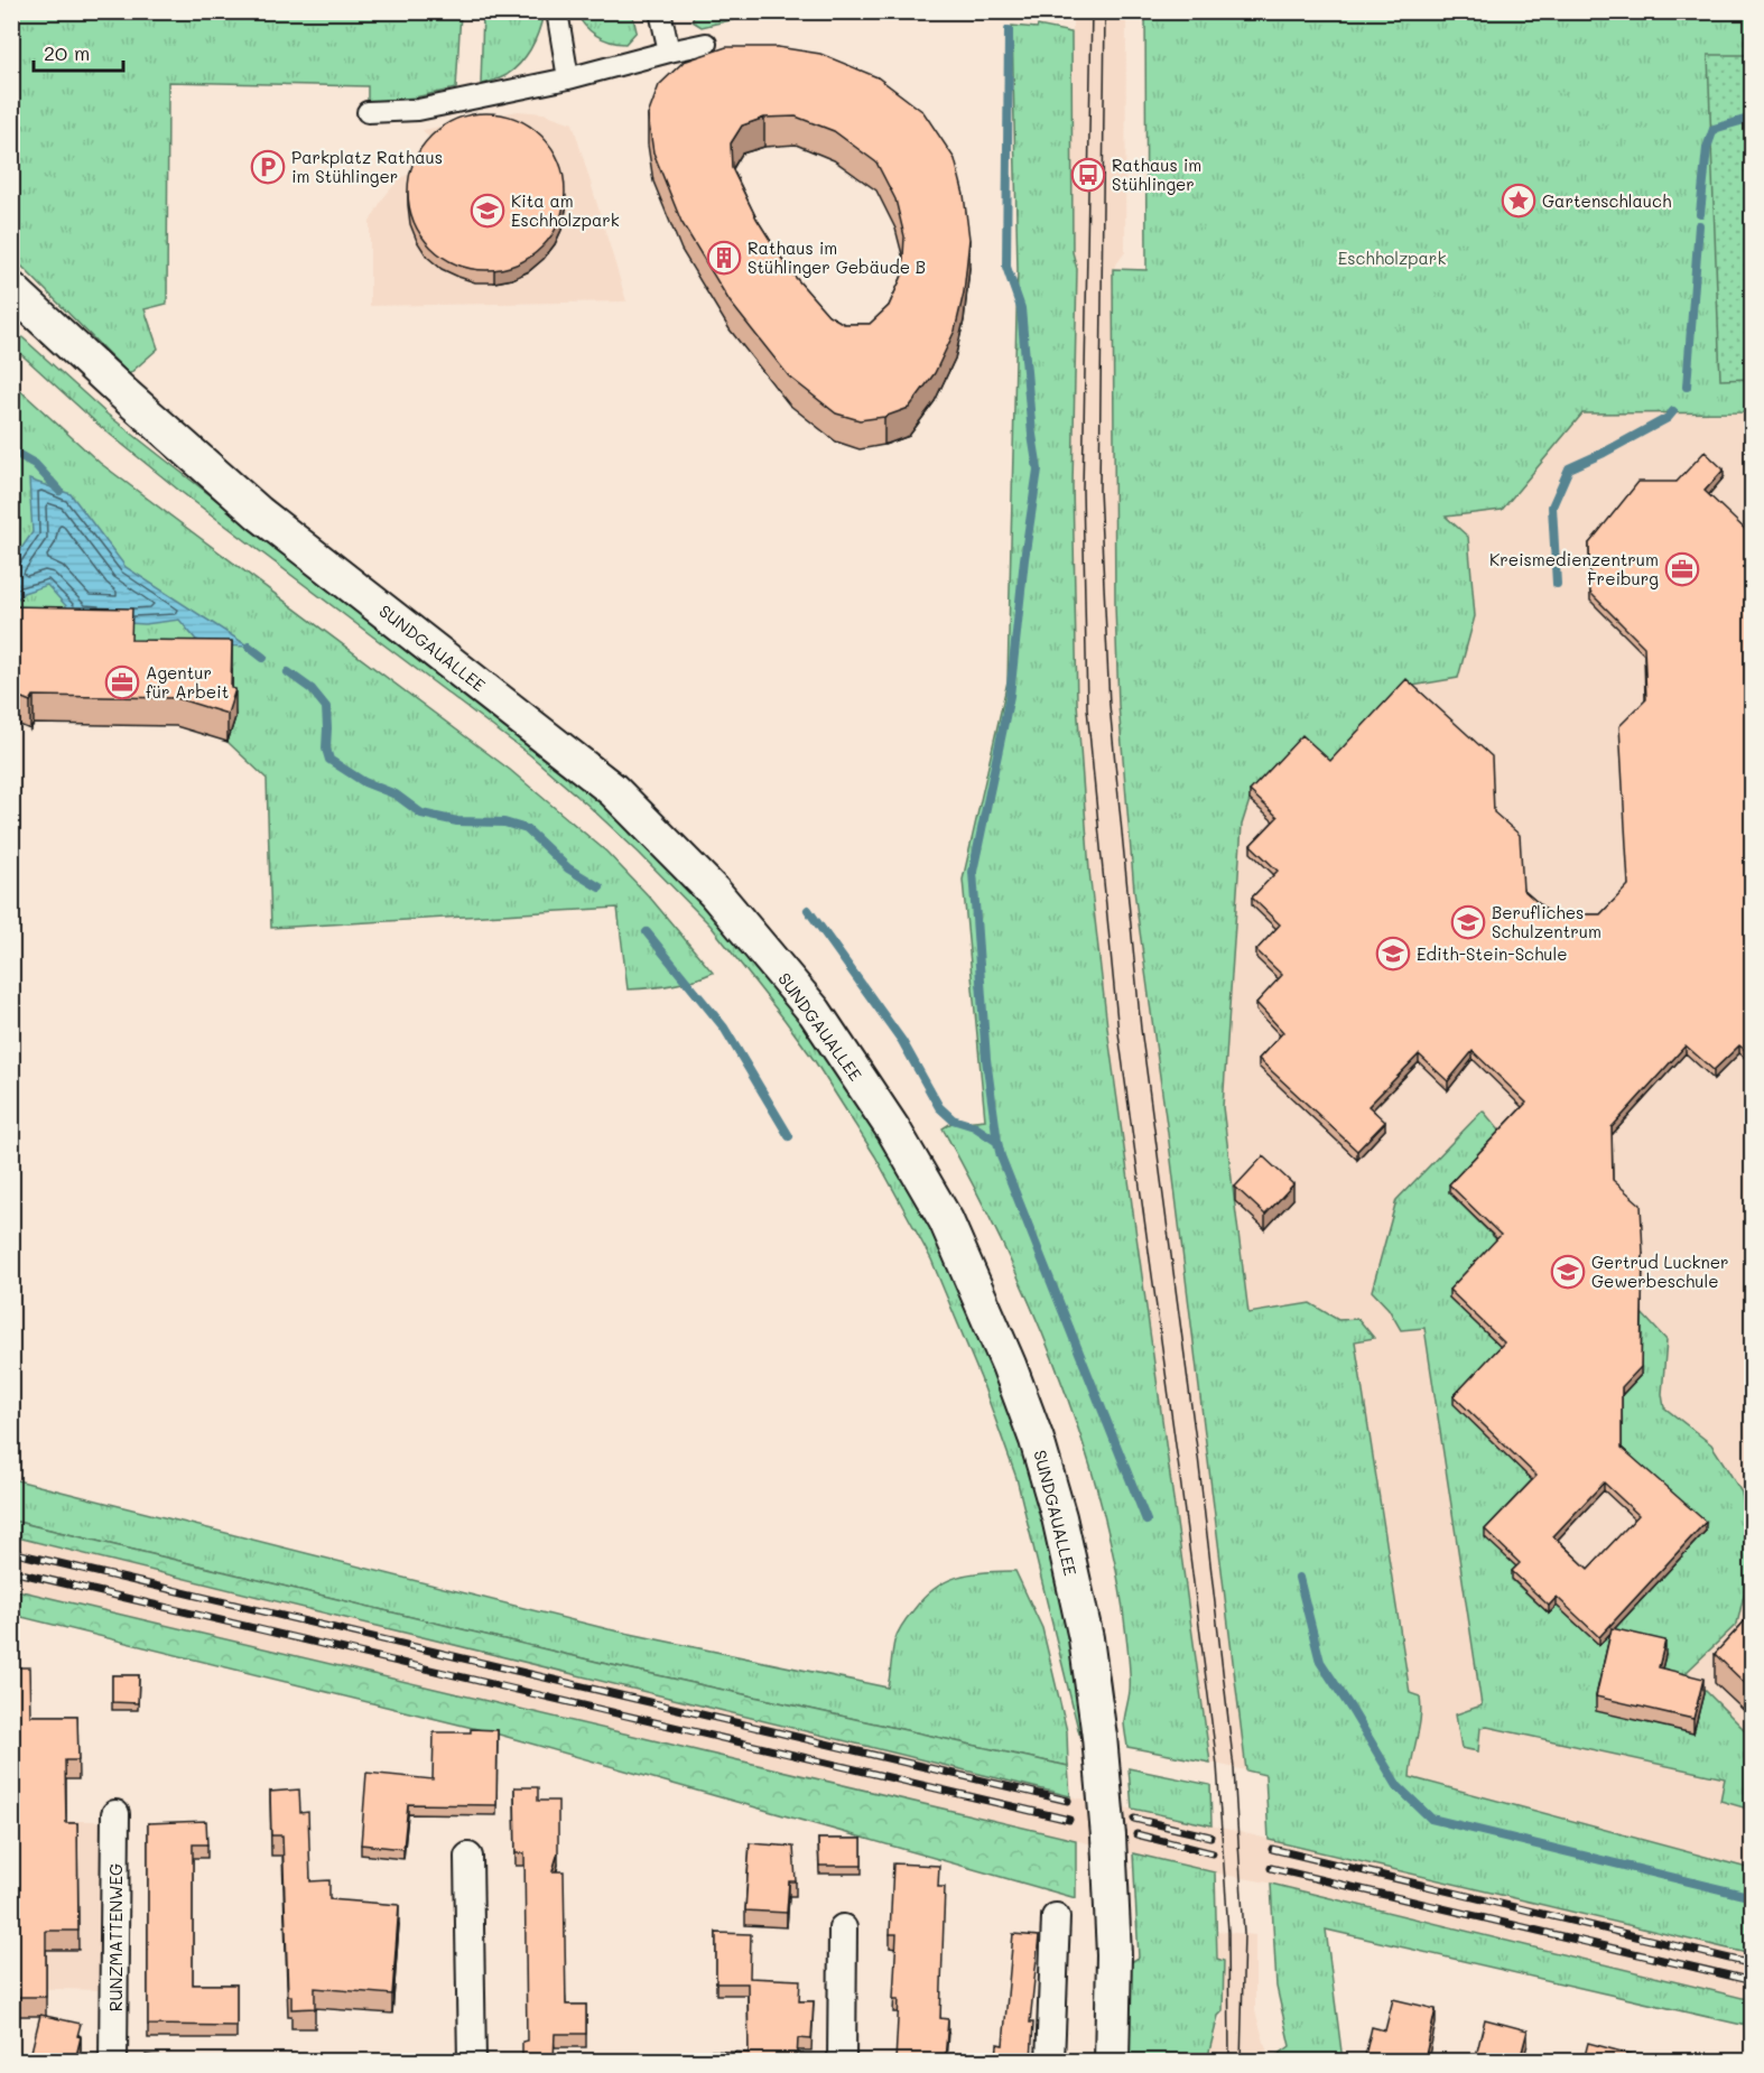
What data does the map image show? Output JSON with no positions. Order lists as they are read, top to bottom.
{
  "streets": {
    "street": ["SUNDGAUALLEE", "RUNZMATTENWEG"]
  },
  "parks": ["Eschholzpark"],
  "places": {
    "parking": ["Parkplatz Rathaus im Stühlinger"],
    "bus stop": ["Rathaus im Stühlinger"],
    "place": ["Gartenschlauch"],
    "school or university": [
      "Kita am Eschholzpark",
      "Berufliches Schulzentrum",
      "Edith-Stein-Schule",
      "Gertrud Luckner Gewerbeschule"
    ],
    "building": ["Rathaus im Stühlinger Gebäude B"],
    "office": ["Kreismedienzentrum Freiburg", "Agentur für Arbeit"]
  },
  "scale_bar": "20 m"
}
